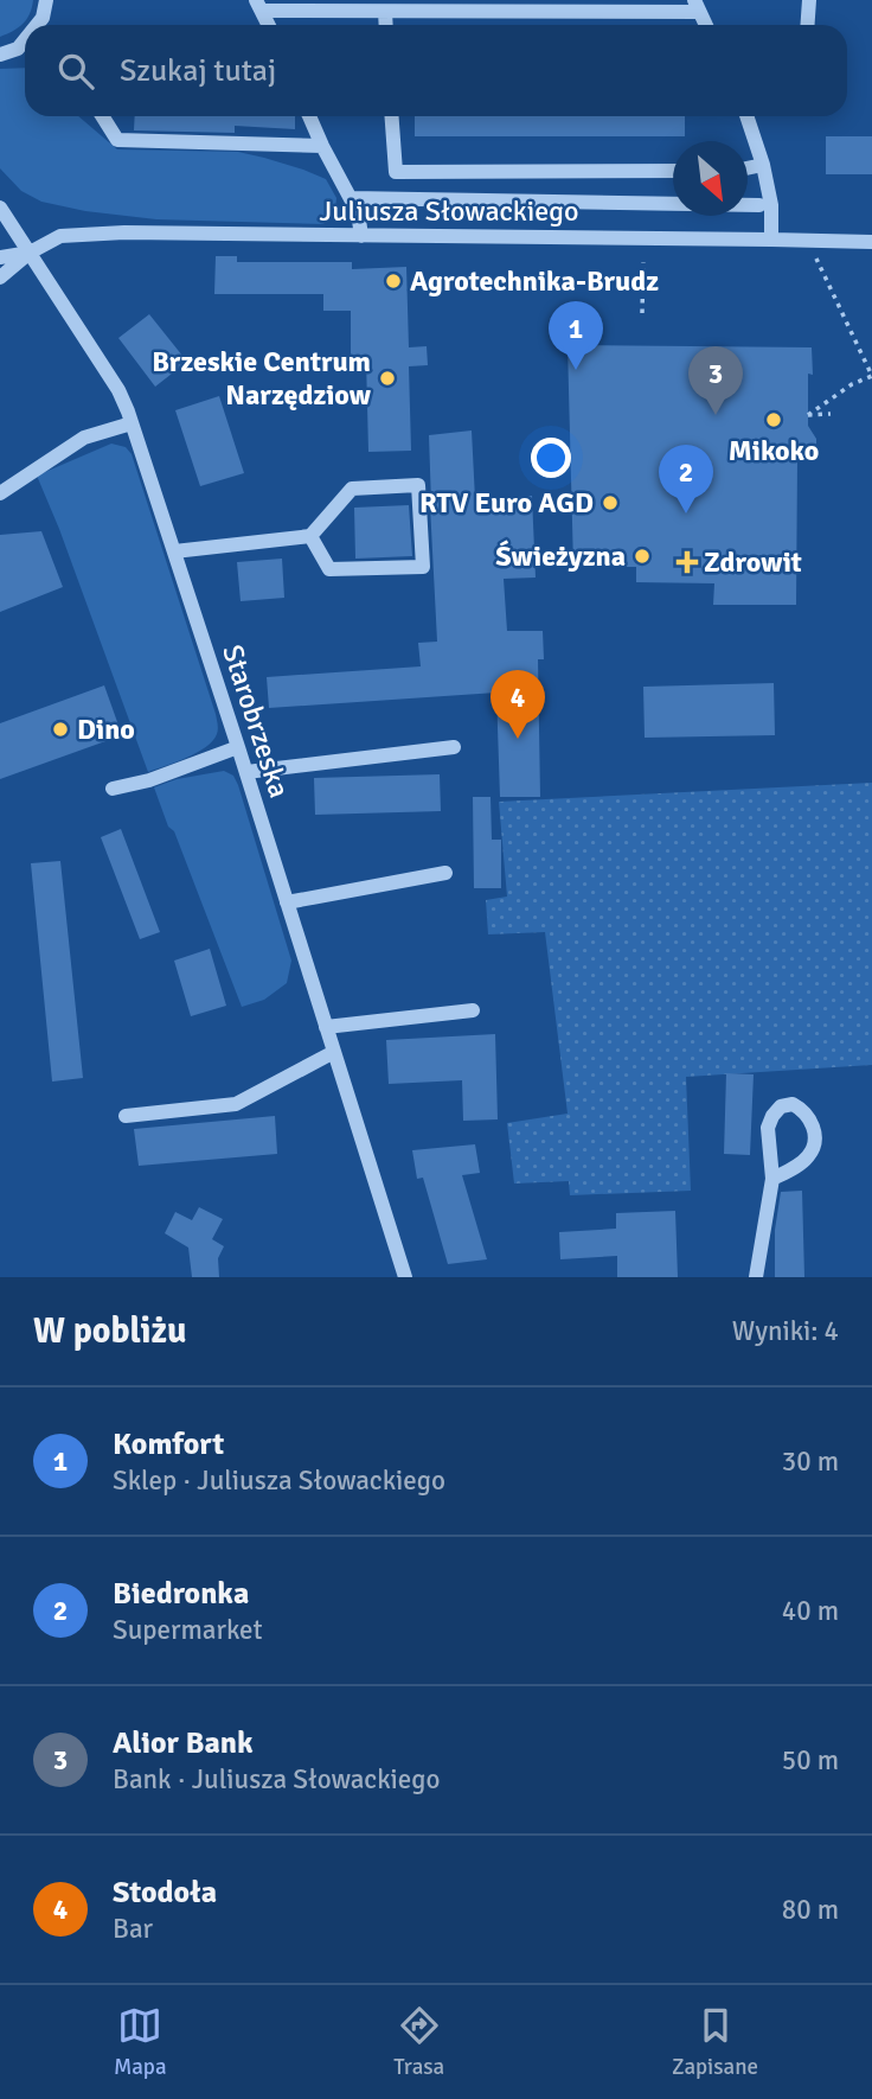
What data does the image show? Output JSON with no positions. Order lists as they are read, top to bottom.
{
  "streets": {
    "street": ["Juliusza Słowackiego", "Starobrzeska"]
  },
  "crossings": [
    ["Juliusza Słowackiego", "Starobrzeska"]
  ],
  "places": {
    "other": [
      "Agrotechnika-Brudz",
      "Brzeskie Centrum Narzędziow",
      "Mikoko",
      "RTV Euro AGD",
      "Świeżyzna",
      "Dino"
    ],
    "health": ["Zdrowit"]
  },
  "north": "bottom right",
  "page": {
    "search": "Szukaj tutaj",
    "pins": [
      "1",
      "3",
      "2",
      "4"
    ],
    "heading": ["W pobliżu", "Wyniki: 4"],
    "list": [
      {
        "mark": "1",
        "name": "Komfort",
        "note": "Sklep · Juliusza Słowackiego",
        "value": "30 m"
      },
      {
        "mark": "2",
        "name": "Biedronka",
        "note": "Supermarket",
        "value": "40 m"
      },
      {
        "mark": "3",
        "name": "Alior Bank",
        "note": "Bank · Juliusza Słowackiego",
        "value": "50 m"
      },
      {
        "mark": "4",
        "name": "Stodoła",
        "note": "Bar",
        "value": "80 m"
      }
    ],
    "nav": ["Mapa", "Trasa", "Zapisane"]
  }
}
